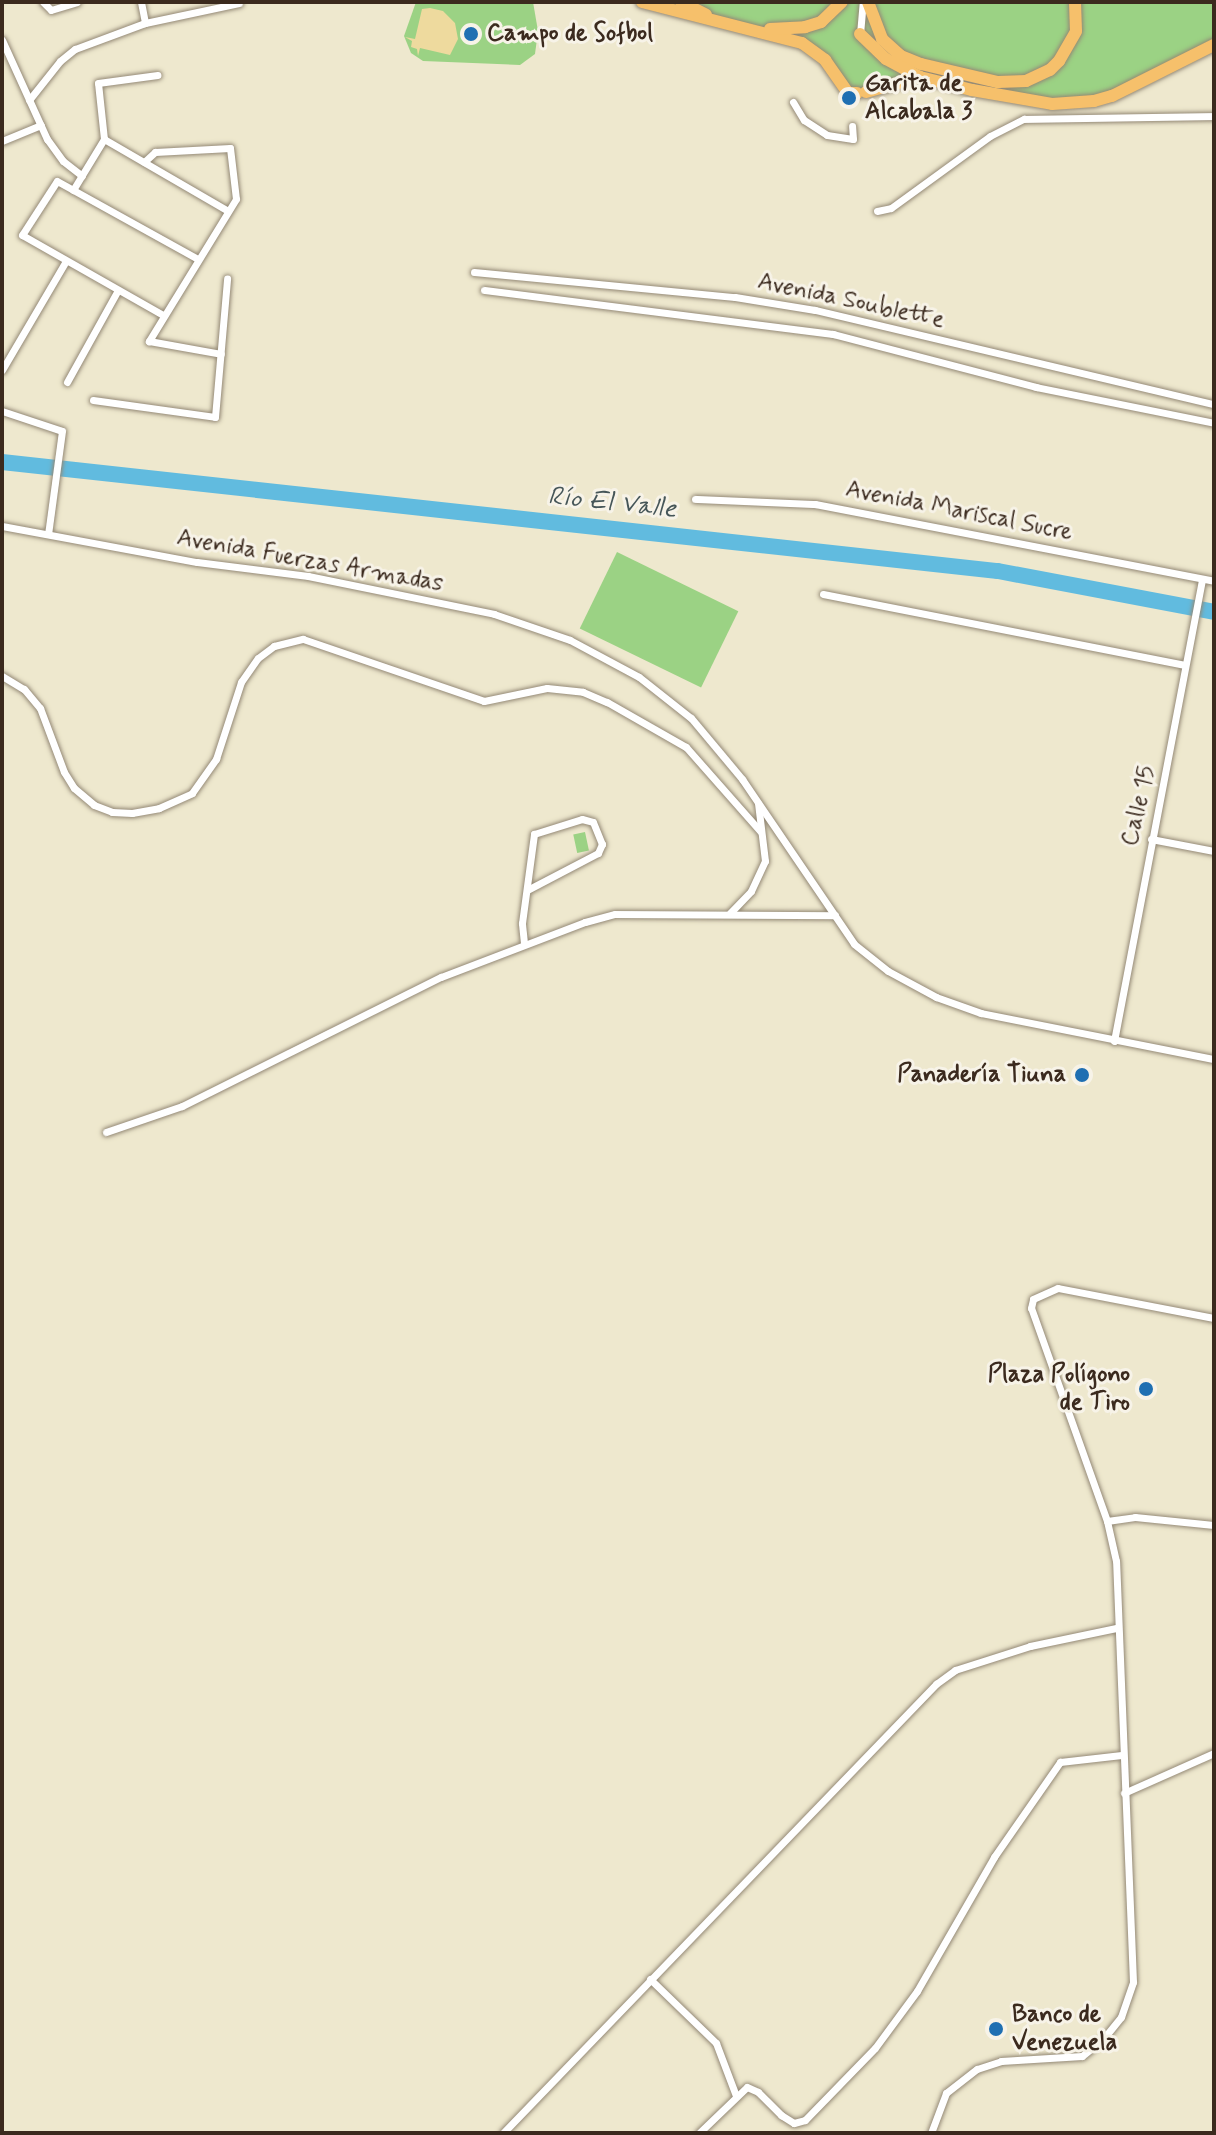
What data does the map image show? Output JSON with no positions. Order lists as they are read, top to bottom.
{
  "streets": {
    "street": [
      "Avenida Soublette",
      "Avenida Mariscal Sucre",
      "Avenida Fuerzas Armadas",
      "Calle 15"
    ]
  },
  "crossings": [
    ["Avenida Mariscal Sucre", "Calle 15"],
    ["Avenida Fuerzas Armadas", "Calle 15"]
  ],
  "water": ["Río El Valle"],
  "places": [
    "Campo de Sofbol",
    "Garita de Alcabala 3",
    "Panadería Tiuna",
    "Plaza Polígono de Tiro",
    "Banco de Venezuela"
  ]
}
